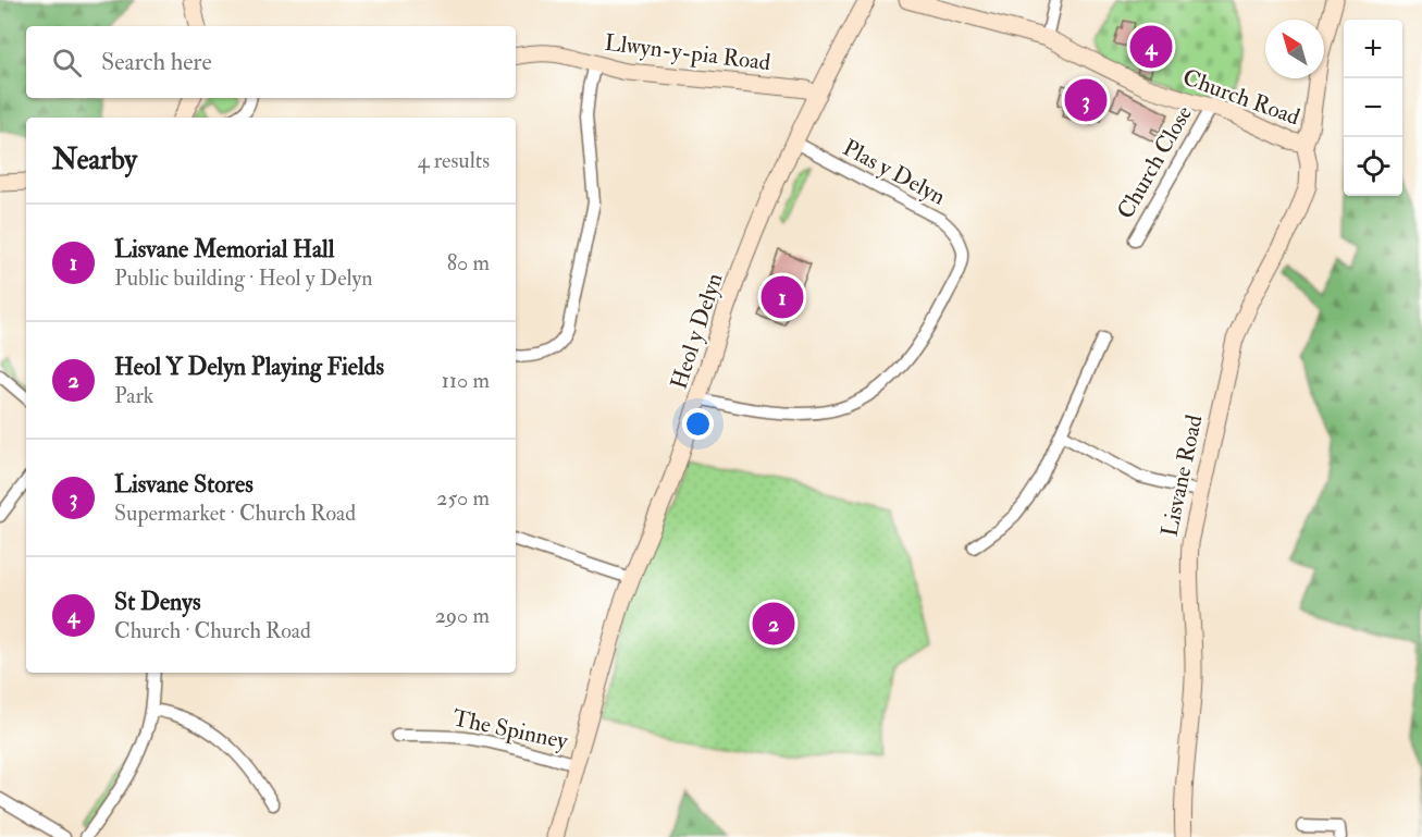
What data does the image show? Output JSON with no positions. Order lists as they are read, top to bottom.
{
  "streets": {
    "street": [
      "Llwyn-y-pia Road",
      "Church Road",
      "Church Close",
      "Plas y Delyn",
      "Heol y Delyn",
      "Lisvane Road",
      "The Spinney"
    ]
  },
  "crossings": [
    ["Llwyn-y-pia Road", "Heol y Delyn"],
    ["Church Road", "Church Close"],
    ["Church Road", "Lisvane Road"],
    ["Plas y Delyn", "Heol y Delyn"],
    ["Heol y Delyn", "The Spinney"]
  ],
  "north": "top left",
  "page": {
    "map_buttons": ["+", "−"],
    "pins": [
      "4",
      "3",
      "1",
      "2"
    ],
    "search": "Search here",
    "heading": ["Nearby", "4 results"],
    "list": [
      {
        "mark": "1",
        "name": "Lisvane Memorial Hall",
        "note": "Public building · Heol y Delyn",
        "value": "80 m"
      },
      {
        "mark": "2",
        "name": "Heol Y Delyn Playing Fields",
        "note": "Park",
        "value": "110 m"
      },
      {
        "mark": "3",
        "name": "Lisvane Stores",
        "note": "Supermarket · Church Road",
        "value": "250 m"
      },
      {
        "mark": "4",
        "name": "St Denys",
        "note": "Church · Church Road",
        "value": "290 m"
      }
    ]
  }
}
